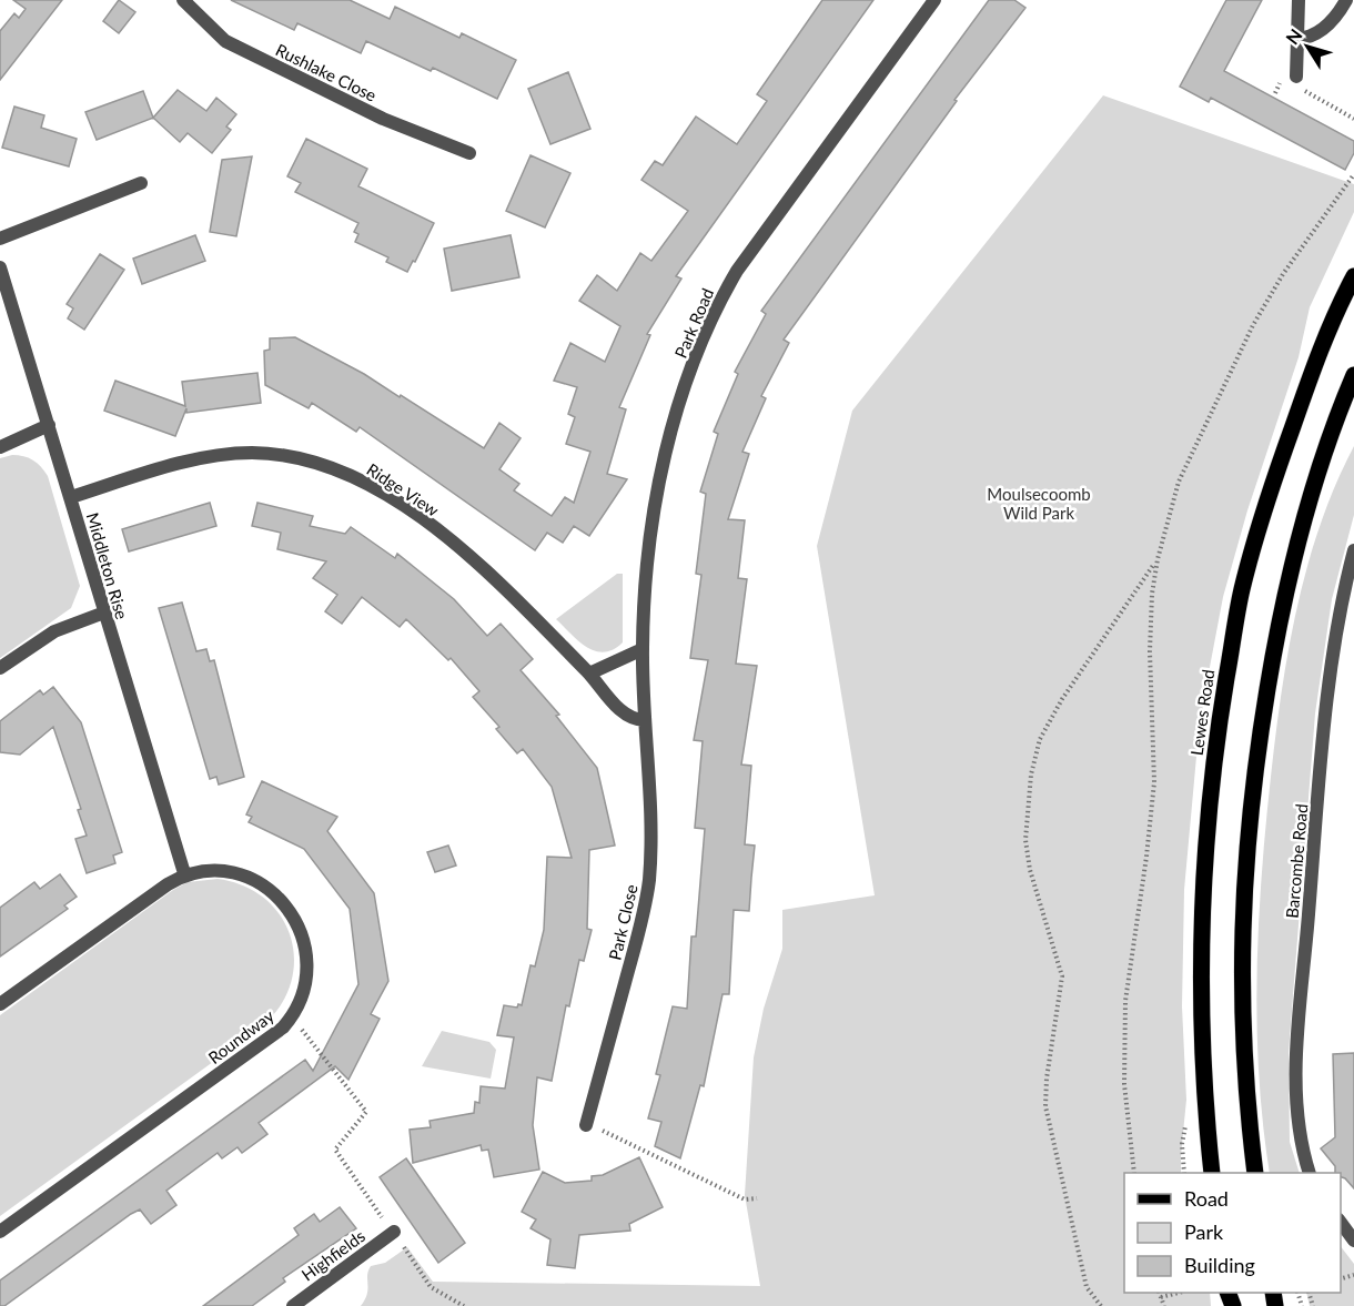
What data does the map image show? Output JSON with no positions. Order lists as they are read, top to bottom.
{
  "streets": {
    "main road": ["Lewes Road"],
    "street": [
      "Rushlake Close",
      "Park Road",
      "Ridge View",
      "Middleton Rise",
      "Barcombe Road",
      "Park Close",
      "Roundway",
      "Highfields"
    ]
  },
  "crossings": [
    ["Park Road", "Ridge View"],
    ["Park Road", "Park Close"],
    ["Ridge View", "Middleton Rise"],
    ["Ridge View", "Park Close"],
    ["Middleton Rise", "Roundway"]
  ],
  "parks": ["Moulsecoomb Wild Park"],
  "legend": ["Road", "Park", "Building"],
  "north": "top left"
}
